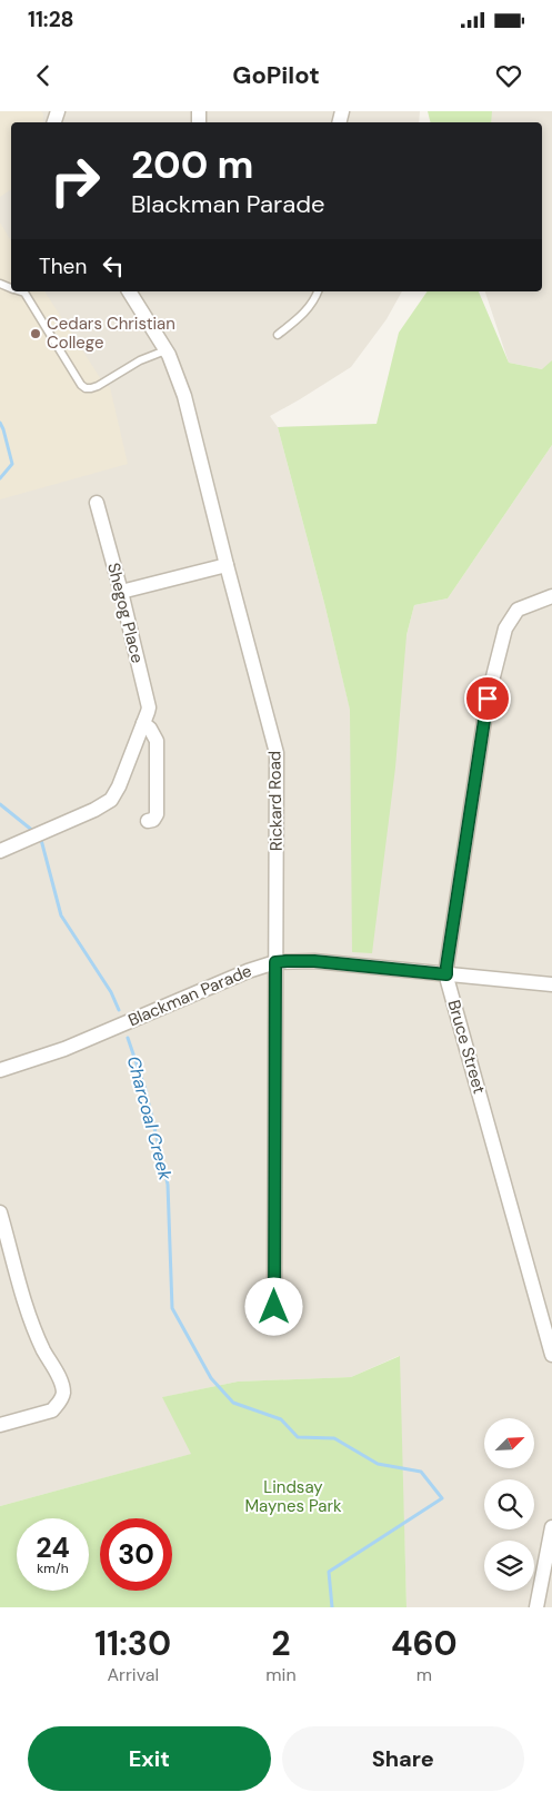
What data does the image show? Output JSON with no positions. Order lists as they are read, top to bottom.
{
  "streets": {
    "street": [
      "Shegog Place",
      "Rickard Road",
      "Blackman Parade",
      "Bruce Street"
    ]
  },
  "crossings": [
    ["Rickard Road", "Blackman Parade"],
    ["Blackman Parade", "Bruce Street"]
  ],
  "water": ["Charcoal Creek"],
  "parks": ["Lindsay Maynes Park"],
  "places": ["Cedars Christian College"],
  "north": "top right",
  "page": {
    "status": "11:28",
    "header": "GoPilot",
    "turn": ["200 m", "Blackman Parade"],
    "then": "Then",
    "speed": "24 km/h",
    "limit": "30",
    "eta": [
      "11:30",
      "Arrival",
      "2",
      "min",
      "460",
      "m"
    ],
    "buttons": ["Exit", "Share"]
  }
}
